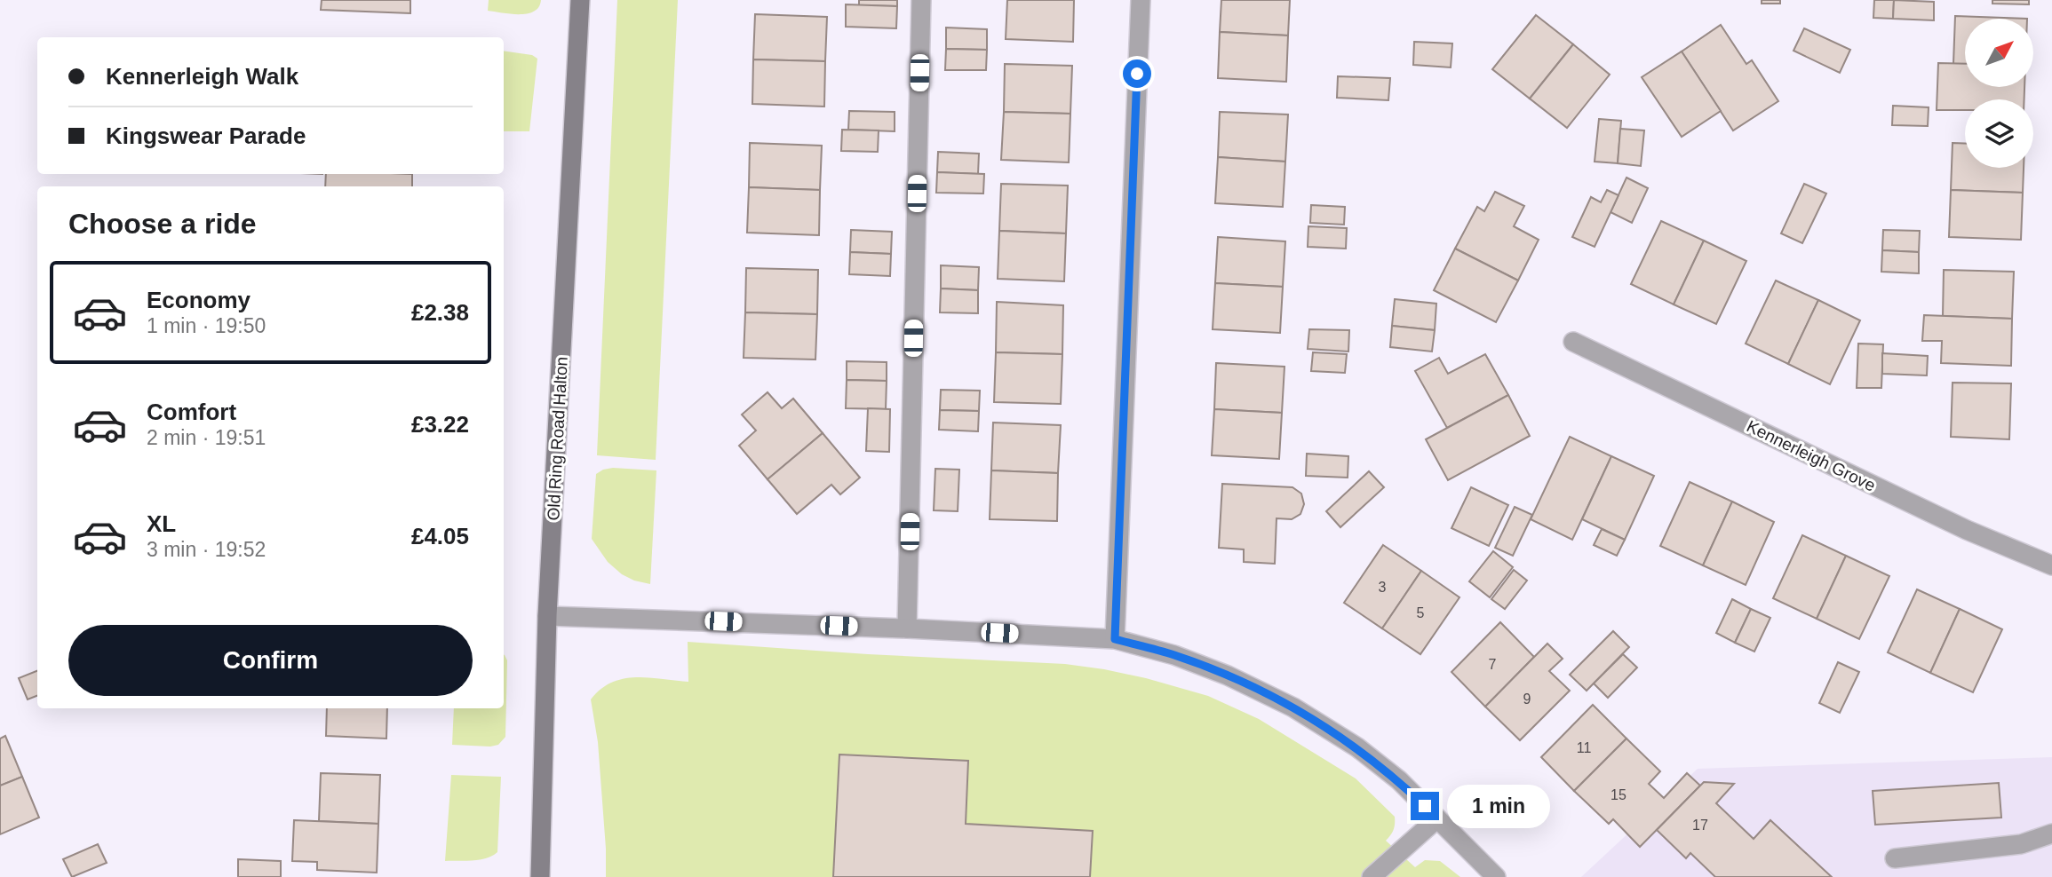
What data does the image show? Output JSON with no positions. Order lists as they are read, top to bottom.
{
  "streets": {
    "main road": ["Old Ring Road Halton"],
    "street": ["Kennerleigh Grove"]
  },
  "house_numbers": [
    "3",
    "5",
    "7",
    "9",
    "11",
    "15",
    "17"
  ],
  "north": "top right",
  "page": {
    "banner": ["Kennerleigh Walk", "Kingswear Parade"],
    "heading": "Choose a ride",
    "list": [
      {
        "name": "Economy",
        "note": "1 min · 19:50",
        "value": "£2.38"
      },
      {
        "name": "Comfort",
        "note": "2 min · 19:51",
        "value": "£3.22"
      },
      {
        "name": "XL",
        "note": "3 min · 19:52",
        "value": "£4.05"
      }
    ],
    "buttons": "Confirm",
    "bubble": "1 min"
  }
}
